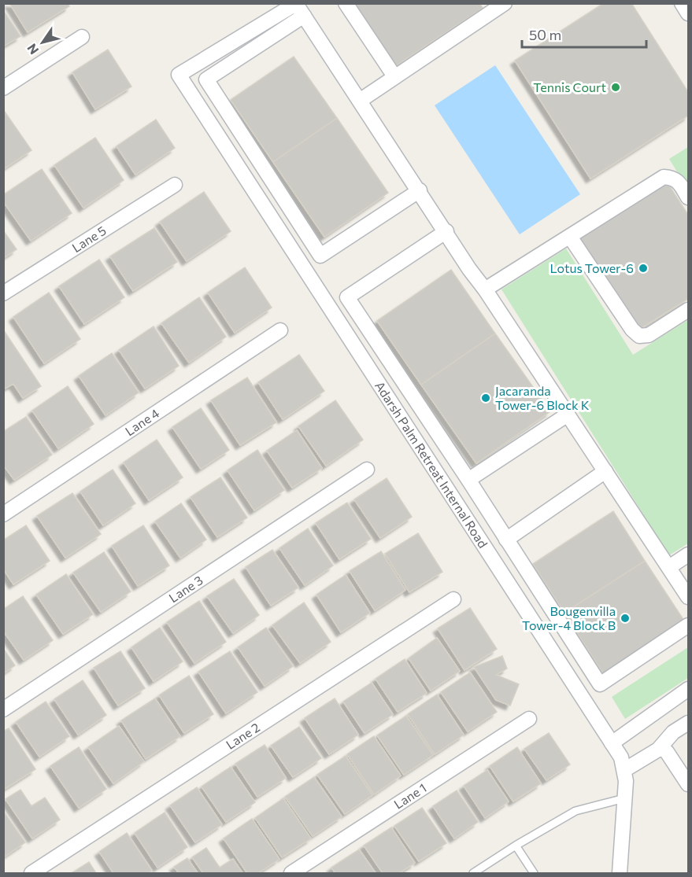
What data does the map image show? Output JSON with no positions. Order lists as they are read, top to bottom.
{
  "streets": {
    "street": [
      "Lane 5",
      "Lane 4",
      "Adarsh Palm Retreat Internal Road",
      "Lane 3",
      "Lane 2",
      "Lane 1"
    ]
  },
  "places": [
    "Tennis Court",
    "Lotus Tower-6",
    "Jacaranda Tower-6 Block K",
    "Bougenvilla Tower-4 Block B"
  ],
  "scale_bar": "50 m",
  "north": "bottom left"
}
